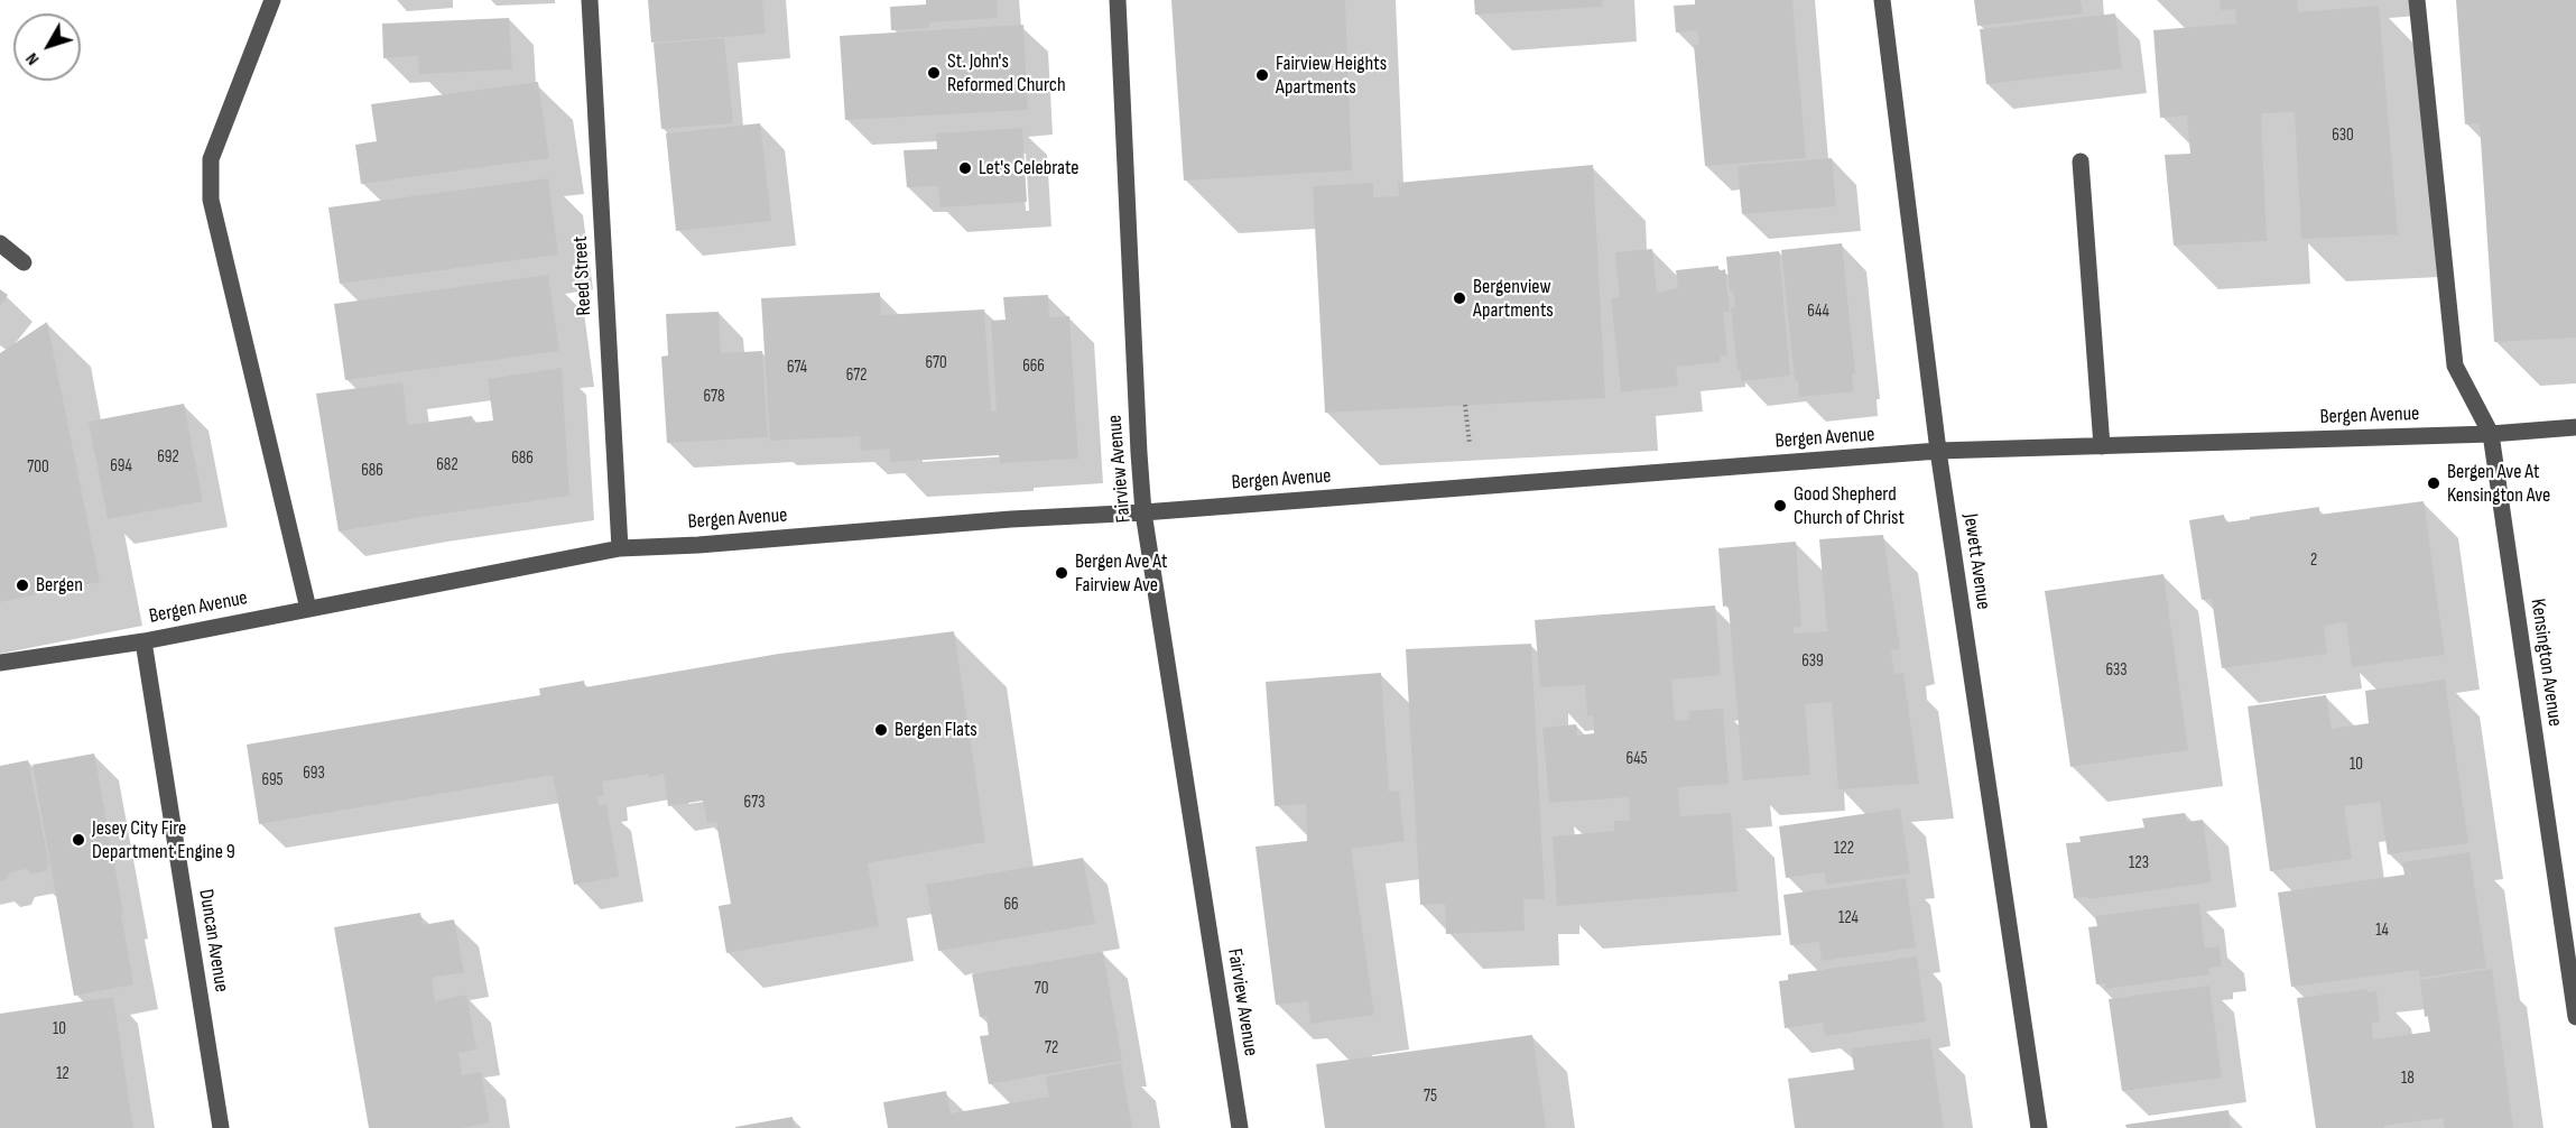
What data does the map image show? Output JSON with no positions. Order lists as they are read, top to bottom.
{
  "streets": {
    "street": [
      "Reed Street",
      "Bergen Avenue",
      "Fairview Avenue",
      "Jewett Avenue",
      "Kensington Avenue",
      "Duncan Avenue"
    ]
  },
  "crossings": [
    ["Reed Street", "Bergen Avenue"],
    ["Bergen Avenue", "Fairview Avenue"],
    ["Bergen Avenue", "Jewett Avenue"],
    ["Bergen Avenue", "Kensington Avenue"],
    ["Bergen Avenue", "Duncan Avenue"]
  ],
  "places": [
    "St. John's Reformed Church",
    "Fairview Heights Apartments",
    "Let's Celebrate",
    "Bergenview Apartments",
    "Bergen Ave At Kensington Ave",
    "Good Shepherd Church of Christ",
    "Bergen Ave At Fairview Ave",
    "Bergen",
    "Bergen Flats",
    "Jesey City Fire Department Engine 9"
  ],
  "house_numbers": [
    "630",
    "644",
    "670",
    "666",
    "674",
    "672",
    "678",
    "692",
    "686",
    "682",
    "694",
    "700",
    "686",
    "2",
    "639",
    "633",
    "645",
    "10",
    "693",
    "695",
    "673",
    "122",
    "123",
    "66",
    "124",
    "14",
    "70",
    "10",
    "72",
    "12",
    "18",
    "75"
  ],
  "north": "bottom left"
}
